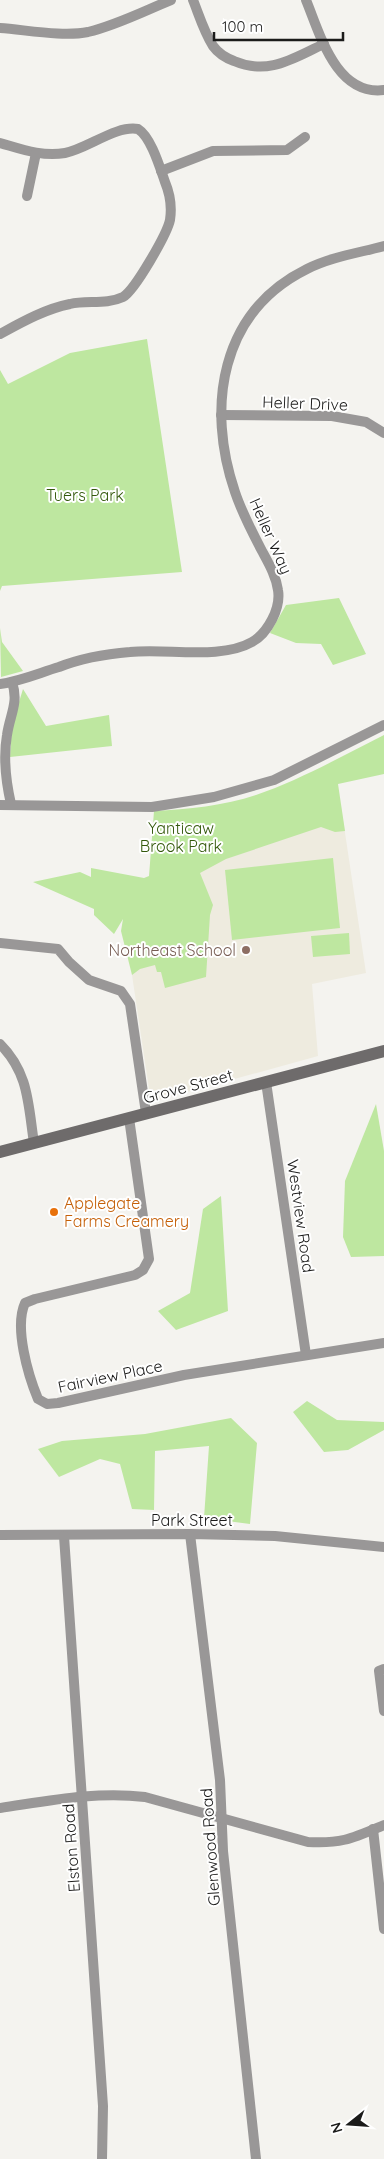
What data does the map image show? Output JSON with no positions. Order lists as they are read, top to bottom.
{
  "streets": {
    "main road": ["Grove Street"],
    "street": [
      "Heller Drive",
      "Heller Way",
      "Westview Road",
      "Fairview Place",
      "Park Street",
      "Glenwood Road",
      "Elston Road"
    ]
  },
  "crossings": [
    ["Heller Drive", "Heller Way"],
    ["Grove Street", "Westview Road"],
    ["Grove Street", "Fairview Place"],
    ["Westview Road", "Fairview Place"],
    ["Park Street", "Glenwood Road"],
    ["Park Street", "Elston Road"]
  ],
  "parks": ["Tuers Park", "Yanticaw Brook Park"],
  "places": ["Northeast School", "Applegate Farms Creamery"],
  "scale_bar": "100 m",
  "north": "left"
}
